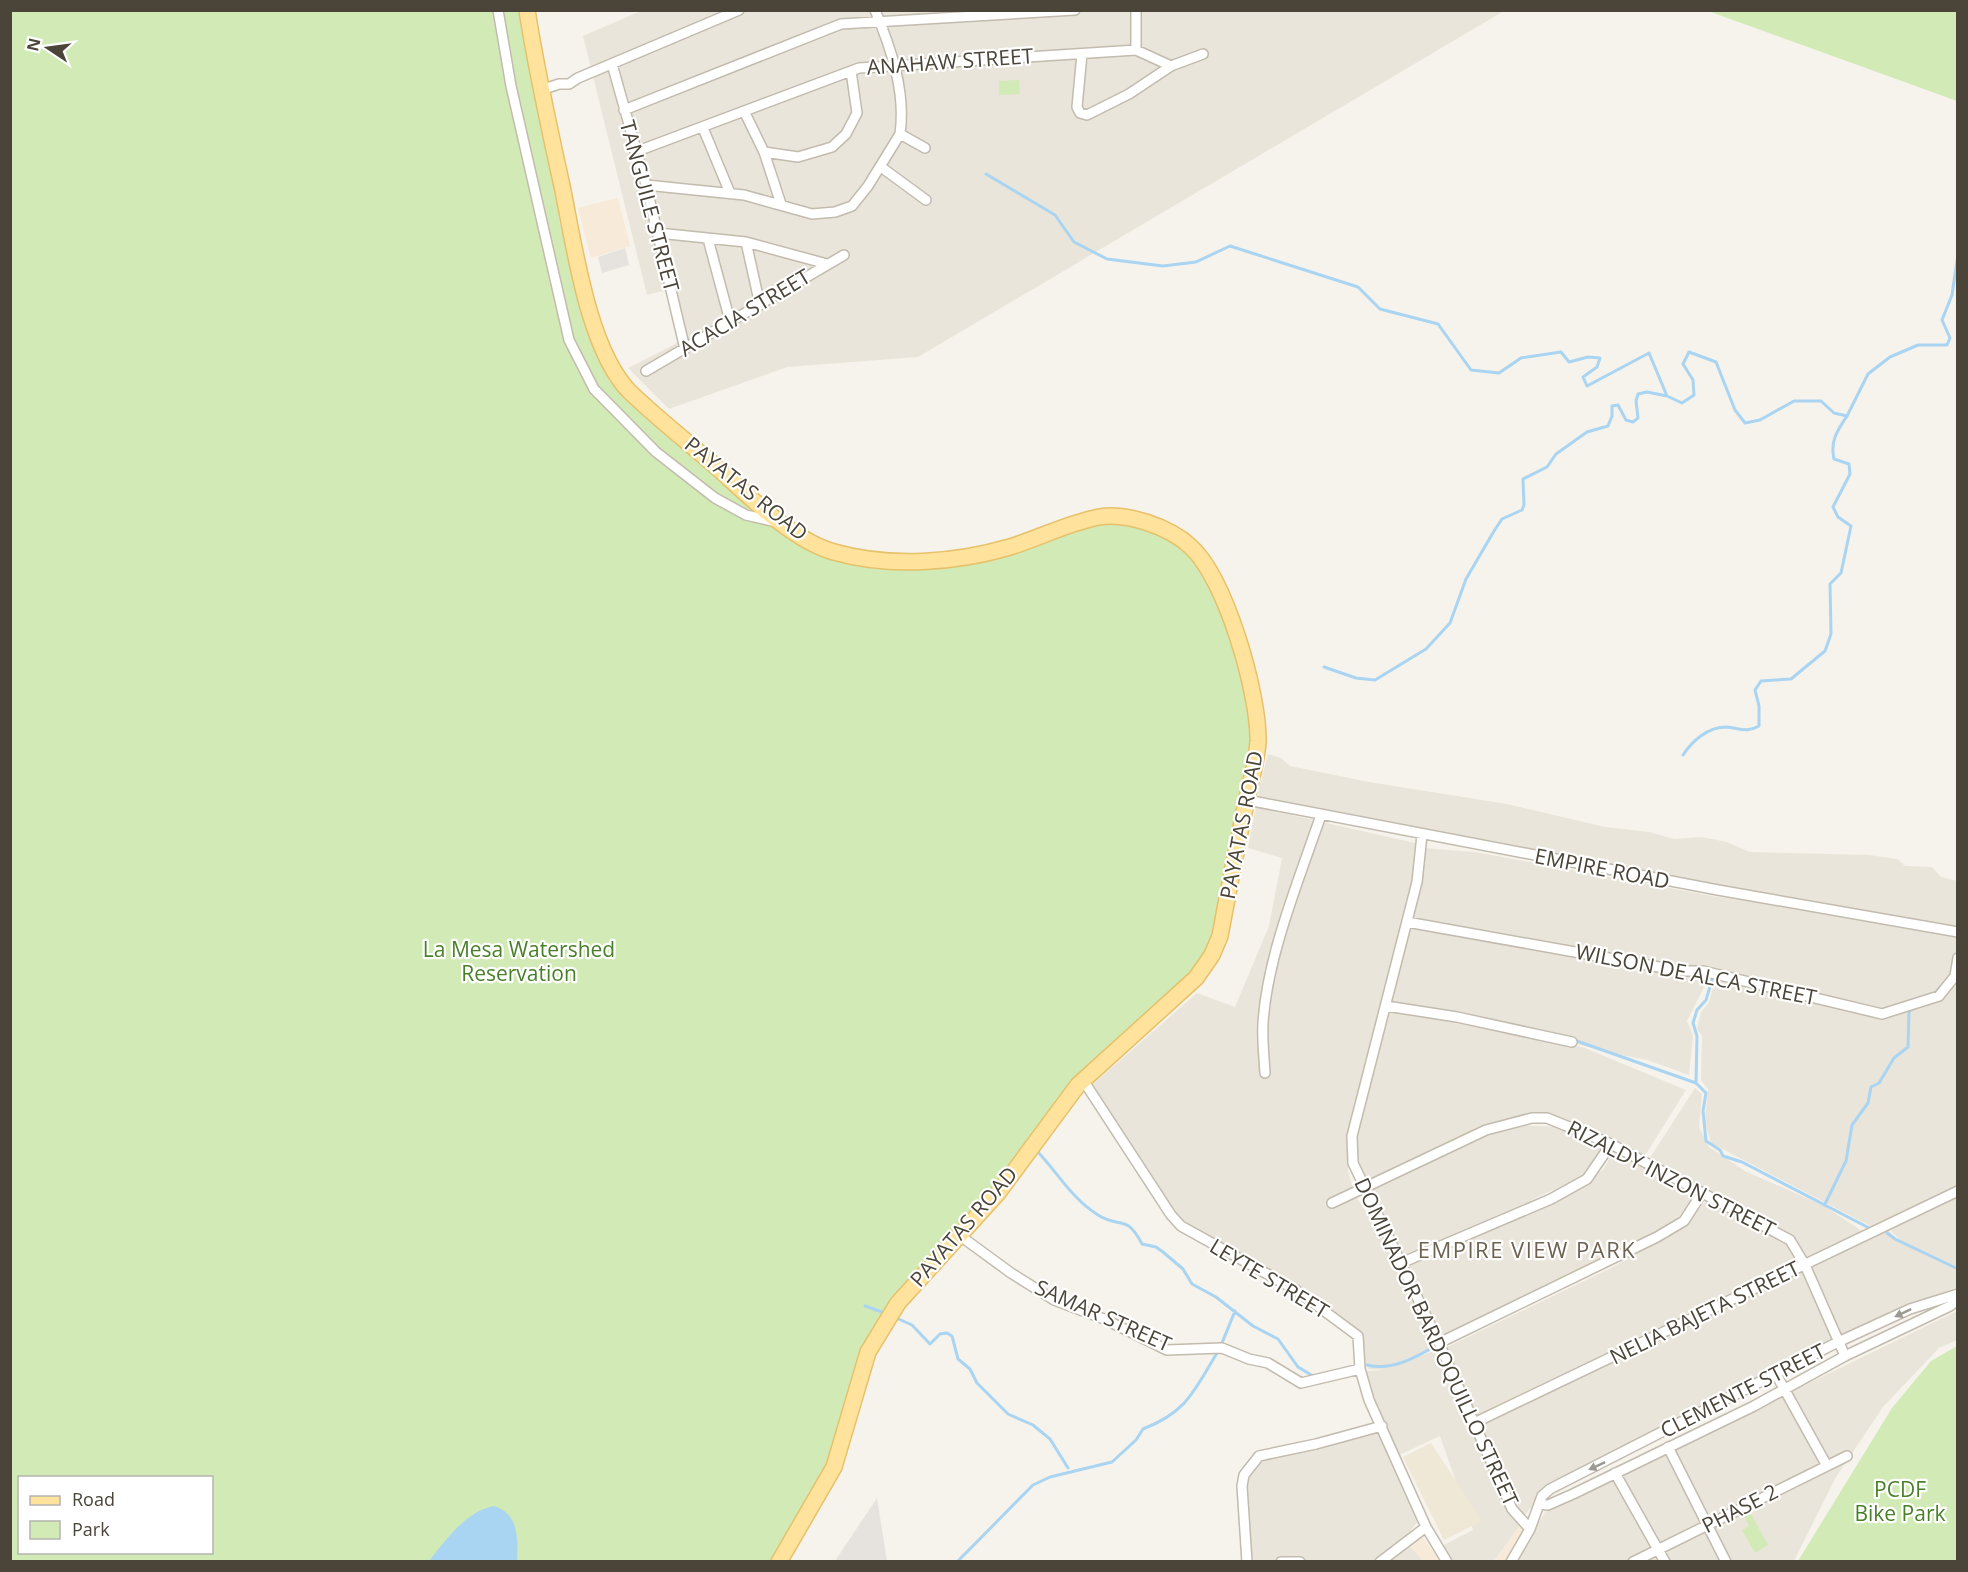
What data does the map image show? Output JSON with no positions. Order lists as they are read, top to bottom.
{
  "streets": {
    "main road": ["PAYATAS ROAD"],
    "street": [
      "ANAHAW STREET",
      "TANGUILE STREET",
      "ACACIA STREET",
      "EMPIRE ROAD",
      "WILSON DE ALCA STREET",
      "RIZALDY INZON STREET",
      "LEYTE STREET",
      "NELIA BAJETA STREET",
      "SAMAR STREET",
      "DOMINADOR BARDOQUILLO STREET",
      "CLEMENTE STREET",
      "PHASE 2"
    ]
  },
  "crossings": [
    ["ANAHAW STREET", "TANGUILE STREET"],
    ["TANGUILE STREET", "ACACIA STREET"],
    ["PAYATAS ROAD", "EMPIRE ROAD"],
    ["PAYATAS ROAD", "LEYTE STREET"],
    ["PAYATAS ROAD", "SAMAR STREET"],
    ["EMPIRE ROAD", "DOMINADOR BARDOQUILLO STREET"],
    ["WILSON DE ALCA STREET", "DOMINADOR BARDOQUILLO STREET"],
    ["RIZALDY INZON STREET", "NELIA BAJETA STREET"],
    ["RIZALDY INZON STREET", "DOMINADOR BARDOQUILLO STREET"],
    ["RIZALDY INZON STREET", "CLEMENTE STREET"],
    ["LEYTE STREET", "SAMAR STREET"],
    ["NELIA BAJETA STREET", "DOMINADOR BARDOQUILLO STREET"],
    ["DOMINADOR BARDOQUILLO STREET", "CLEMENTE STREET"]
  ],
  "districts": ["EMPIRE VIEW PARK"],
  "parks": ["La Mesa Watershed Reservation", "PCDF Bike Park"],
  "legend": ["Road", "Park"],
  "north": "left"
}
